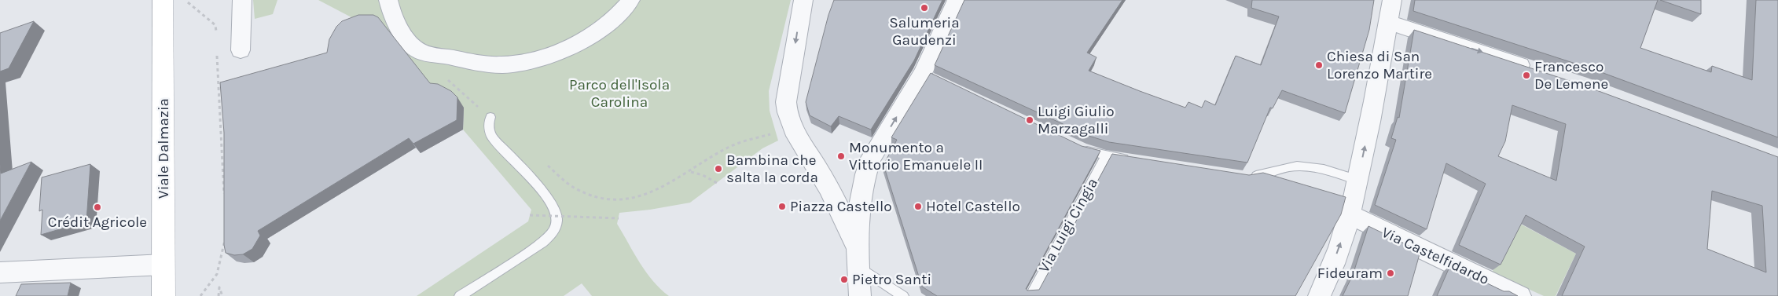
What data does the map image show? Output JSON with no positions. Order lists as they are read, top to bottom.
{
  "streets": {
    "street": ["Viale Dalmazia", "Via Castelfidardo"],
    "lane": ["Via Luigi Cingia"]
  },
  "parks": ["Parco dell'Isola Carolina"],
  "places": [
    "Salumeria Gaudenzi",
    "Chiesa di San Lorenzo Martire",
    "Francesco De Lemene",
    "Luigi Giulio Marzagalli",
    "Monumento a Vittorio Emanuele II",
    "Bambina che salta la corda",
    "Piazza Castello",
    "Hotel Castello",
    "Crédit Agricole",
    "Fideuram",
    "Pietro Santi"
  ]
}
